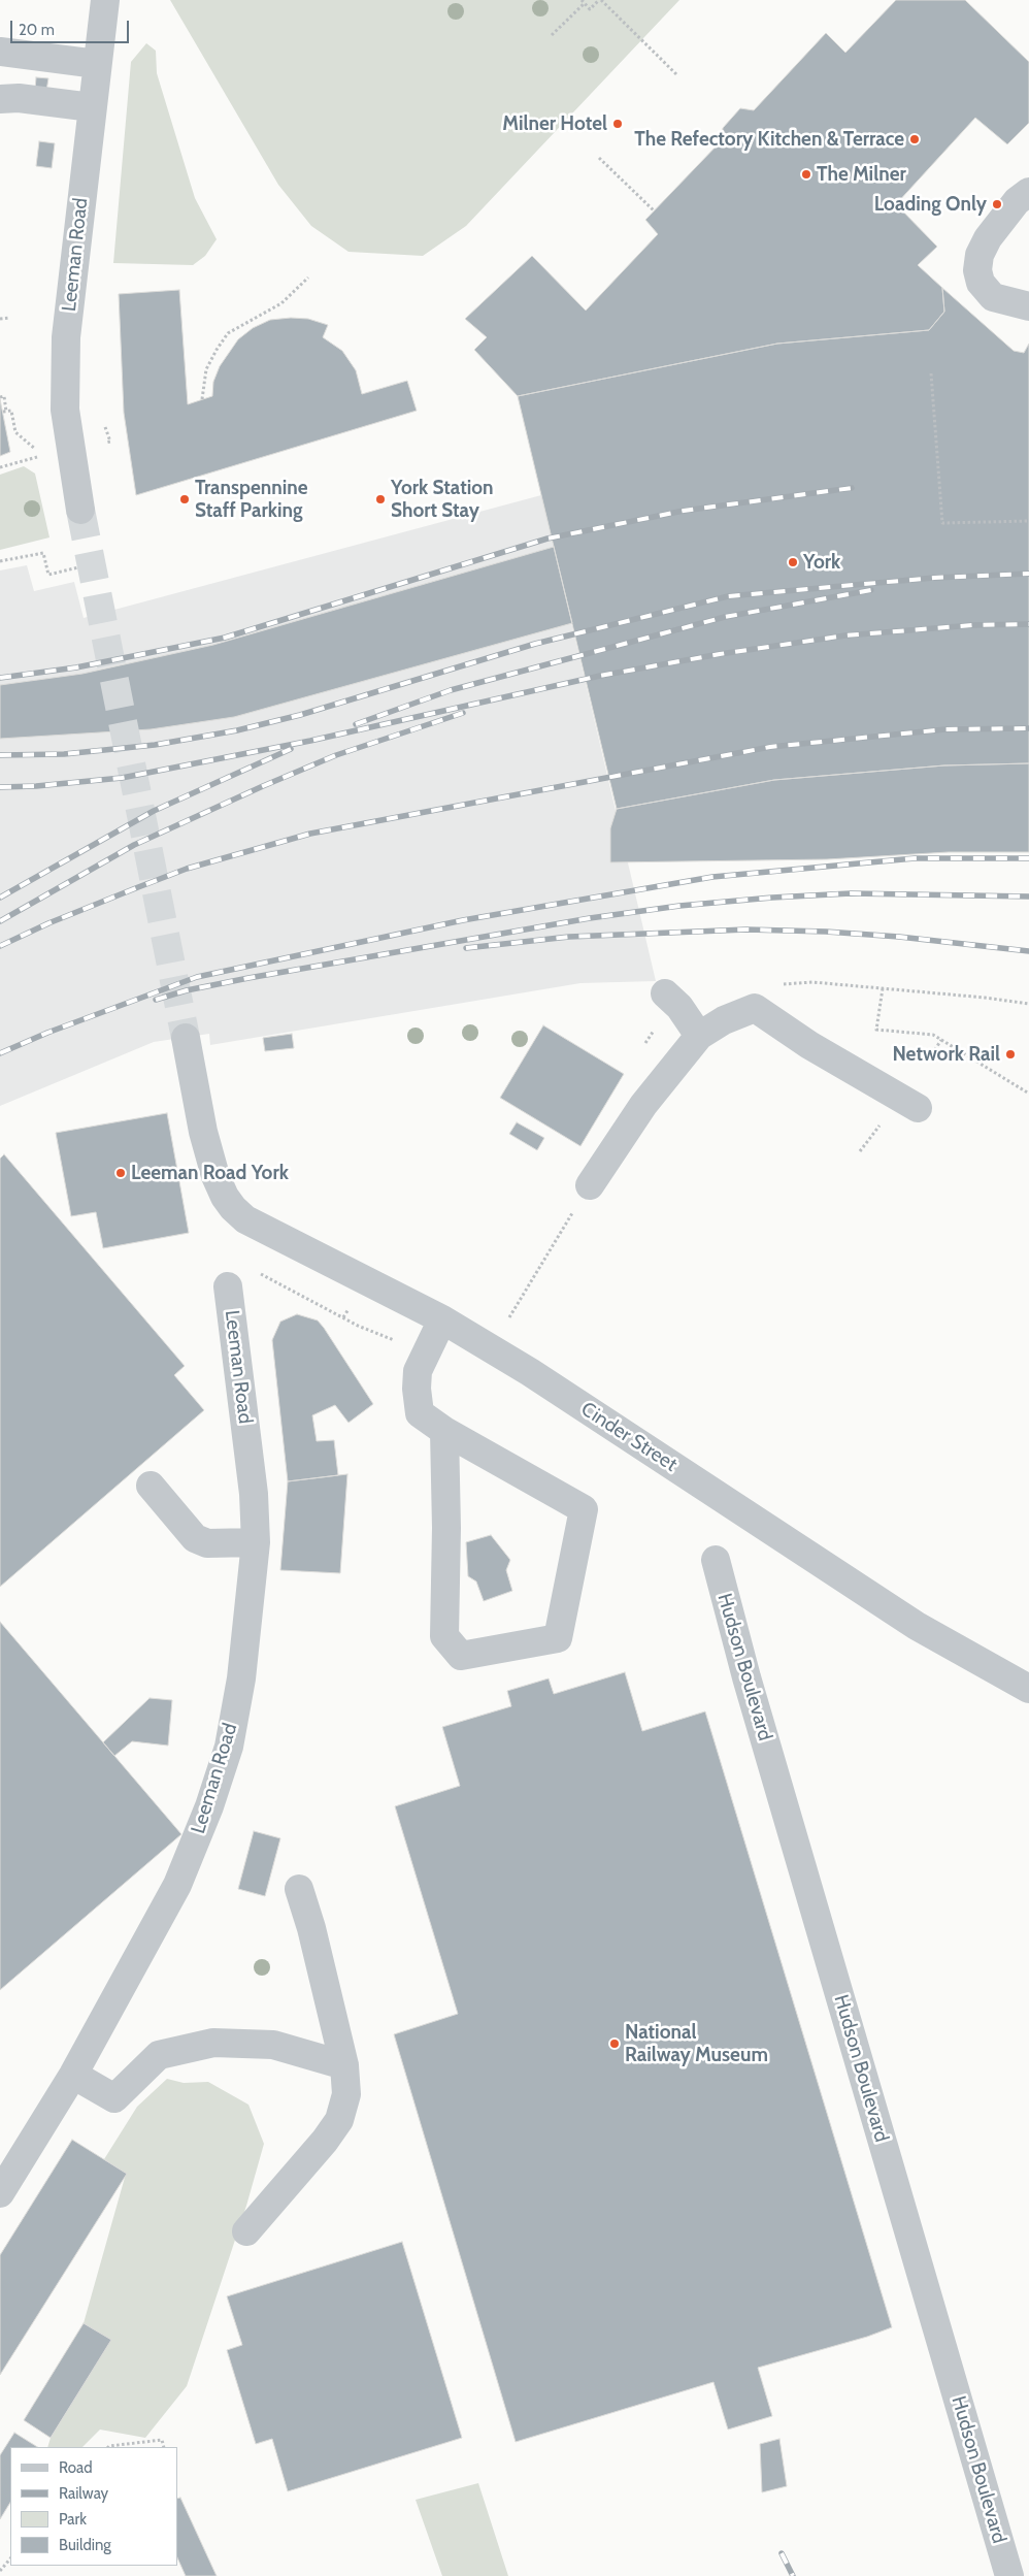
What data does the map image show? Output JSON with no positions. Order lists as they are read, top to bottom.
{
  "streets": {
    "street": ["Leeman Road", "Cinder Street", "Hudson Boulevard"]
  },
  "places": [
    "Milner Hotel",
    "The Refectory Kitchen & Terrace",
    "The Milner",
    "Loading Only",
    "Transpennine Staff Parking",
    "York Station Short Stay",
    "York",
    "Network Rail",
    "Leeman Road York",
    "National Railway Museum"
  ],
  "legend": [
    "Road",
    "Railway",
    "Park",
    "Building"
  ],
  "scale_bar": "20 m"
}
